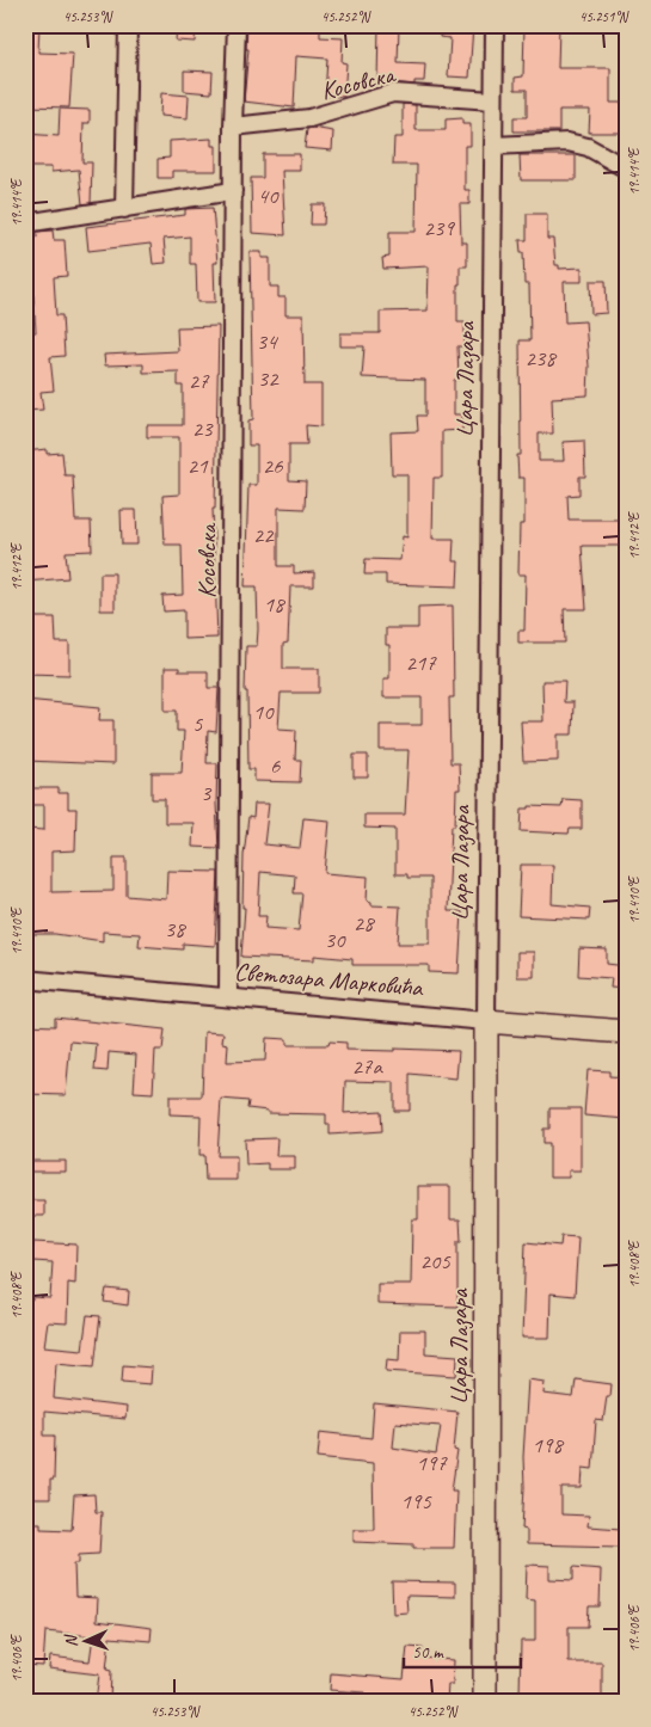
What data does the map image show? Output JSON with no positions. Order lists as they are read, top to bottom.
{
  "streets": {
    "street": ["Косовска", "Цара Лазара", "Светозара Марковића"]
  },
  "crossings": [
    ["Косовска", "Цара Лазара"],
    ["Косовска", "Светозара Марковића"],
    ["Цара Лазара", "Светозара Марковића"]
  ],
  "house_numbers": [
    "40",
    "239",
    "34",
    "238",
    "32",
    "27",
    "23",
    "21",
    "26",
    "22",
    "18",
    "217",
    "10",
    "5",
    "6",
    "3",
    "28",
    "38",
    "30",
    "27a",
    "205",
    "198",
    "197",
    "195"
  ],
  "scale_bar": "50 m",
  "north": "left",
  "coordinates": [
    "45.253°N",
    "45.252°N",
    "45.251°N",
    "19.414°E",
    "19.412°E",
    "19.410°E",
    "19.408°E",
    "19.406°E"
  ]
}
